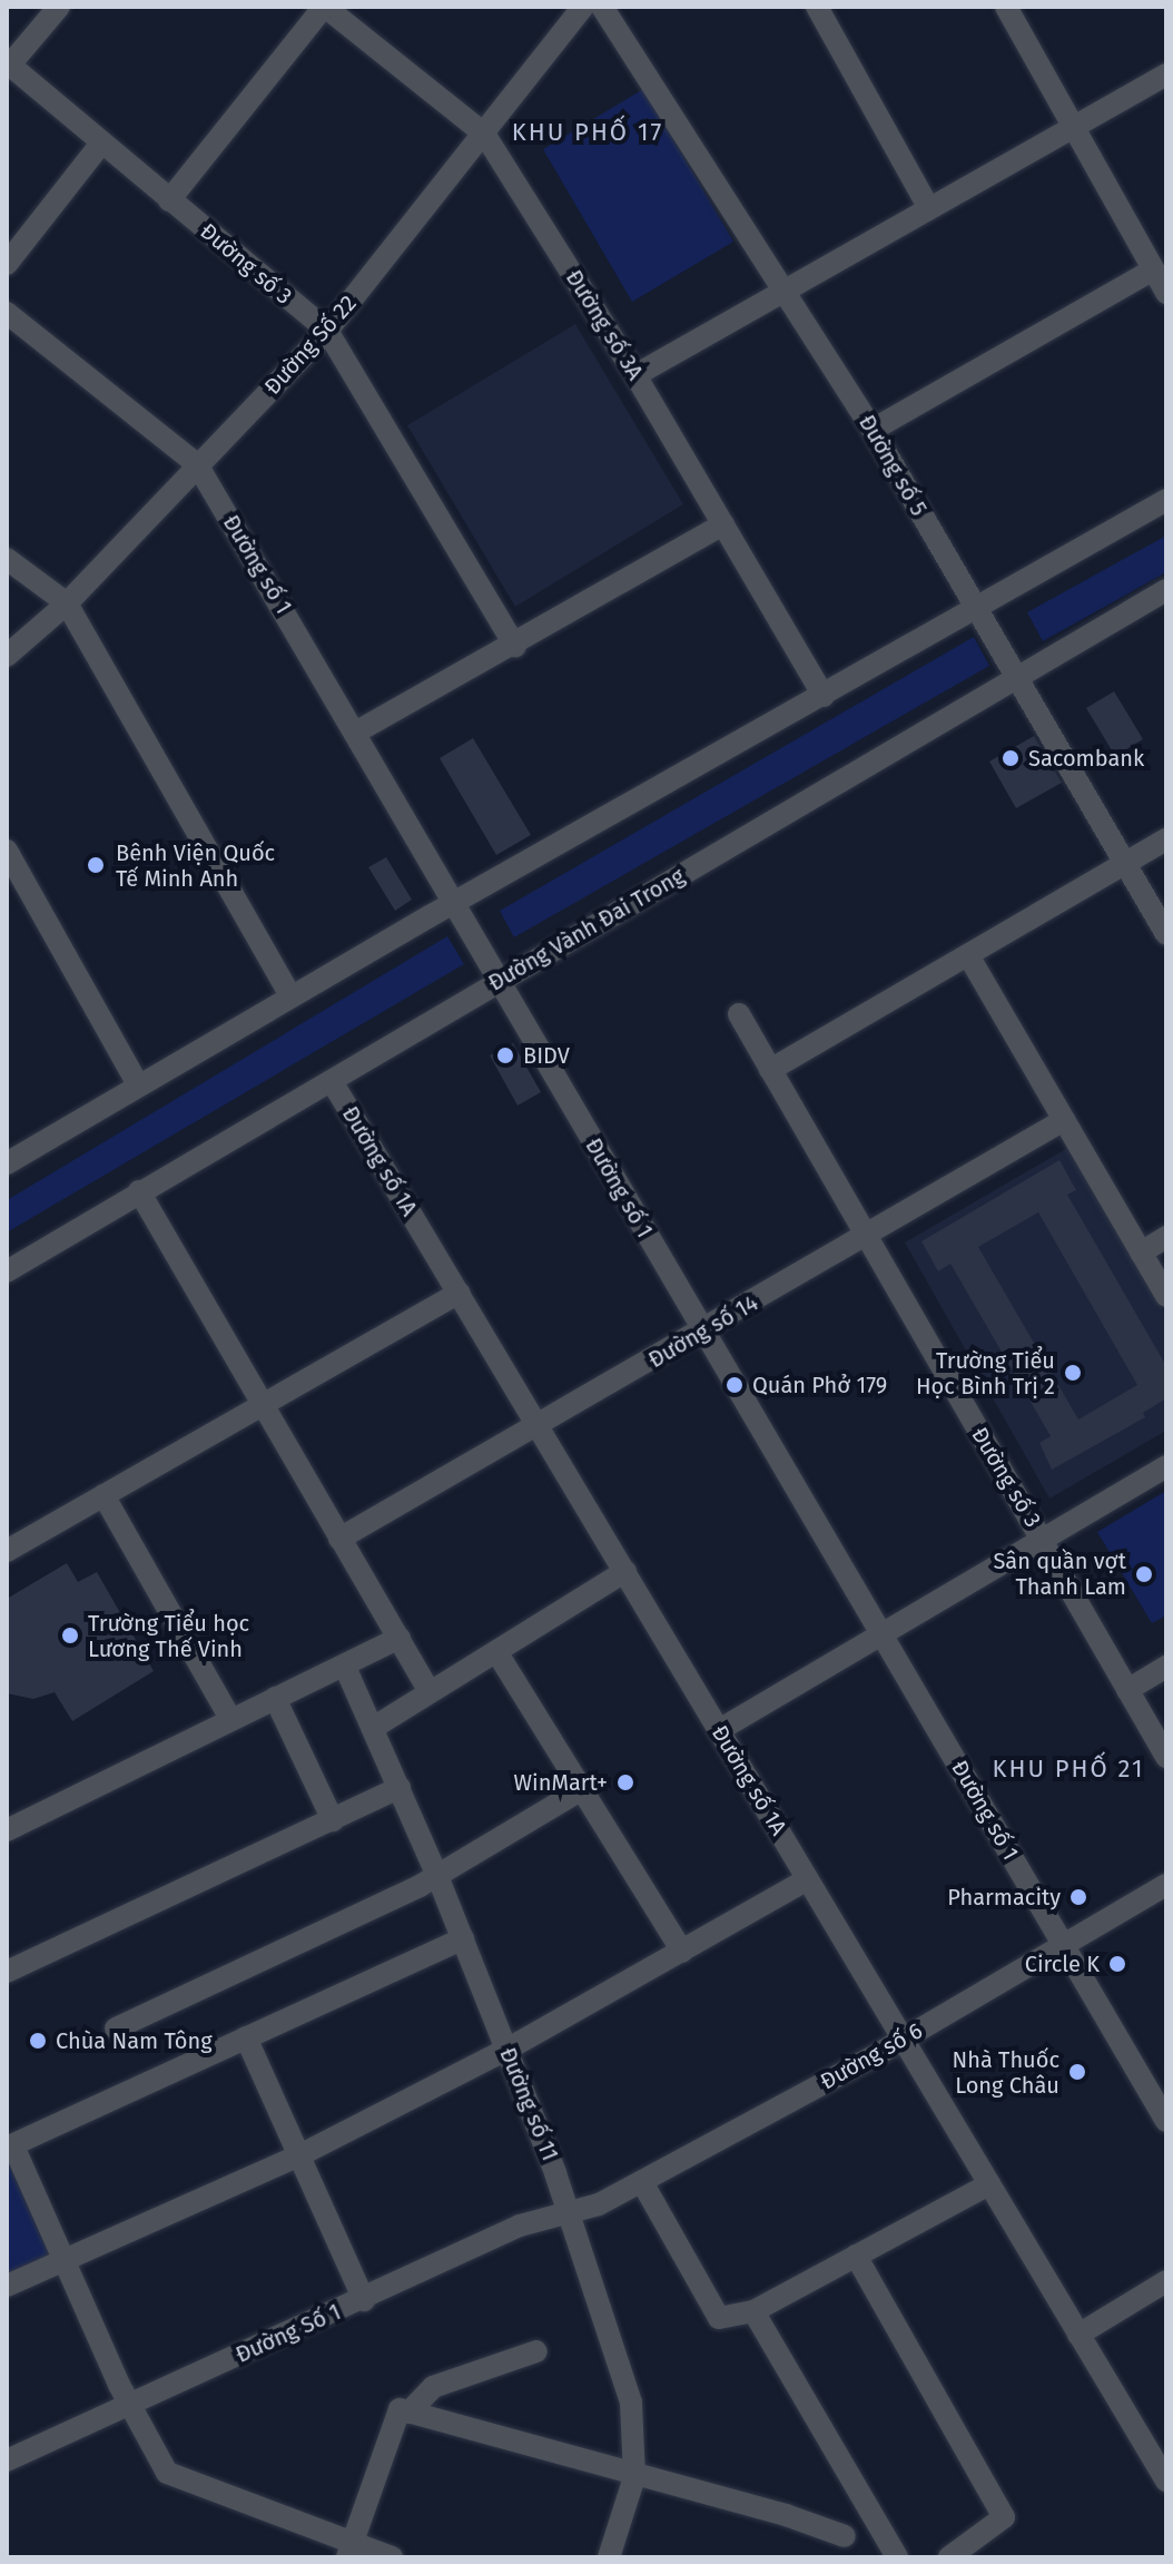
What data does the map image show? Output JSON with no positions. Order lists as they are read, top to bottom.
{
  "streets": {
    "street": [
      "Đường số 3",
      "Đường số 3A",
      "Đường Số 22",
      "Đường số 5",
      "Đường số 1",
      "Đường Vành Đai Trong",
      "Đường số 1A",
      "Đường số 14",
      "Đường số 6",
      "Đường số 11",
      "Đường Số 1"
    ]
  },
  "crossings": [
    ["Đường số 3", "Đường Số 22"],
    ["Đường số 3", "Đường số 14"],
    ["Đường số 3A", "Đường Số 22"],
    ["Đường Số 22", "Đường số 1"],
    ["Đường số 5", "Đường Vành Đai Trong"],
    ["Đường số 1", "Đường Vành Đai Trong"],
    ["Đường số 1", "Đường số 14"],
    ["Đường số 1", "Đường số 6"],
    ["Đường Vành Đai Trong", "Đường số 1A"],
    ["Đường số 1A", "Đường số 14"],
    ["Đường số 1A", "Đường số 6"],
    ["Đường số 6", "Đường số 11"],
    ["Đường số 6", "Đường Số 1"],
    ["Đường số 11", "Đường Số 1"]
  ],
  "districts": ["KHU PHỐ 17", "KHU PHỐ 21"],
  "places": [
    "Sacombank",
    "Bệnh Viện Quốc Tế Minh Anh",
    "BIDV",
    "Trường Tiểu Học Bình Trị 2",
    "Quán Phở 179",
    "Sân quần vợt Thanh Lam",
    "Trường Tiểu học Lương Thế Vinh",
    "WinMart+",
    "Pharmacity",
    "Circle K",
    "Chùa Nam Tông",
    "Nhà Thuốc Long Châu"
  ]
}
